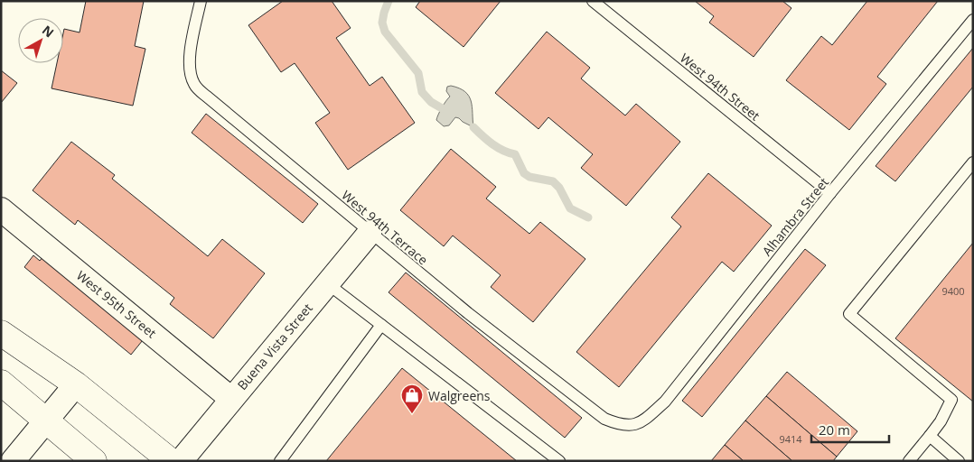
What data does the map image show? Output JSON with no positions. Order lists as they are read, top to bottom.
{
  "streets": {
    "street": ["West 95th Street", "Buena Vista Street"],
    "lane": ["West 94th Street", "Alhambra Street", "West 94th Terrace"]
  },
  "crossings": [
    ["West 94th Street", "Alhambra Street"],
    ["Alhambra Street", "West 94th Terrace"],
    ["West 94th Terrace", "Buena Vista Street"],
    ["West 95th Street", "Buena Vista Street"]
  ],
  "places": {
    "shop": ["Walgreens"]
  },
  "house_numbers": ["9400", "9414"],
  "scale_bar": "20 m",
  "north": "top right"
}
